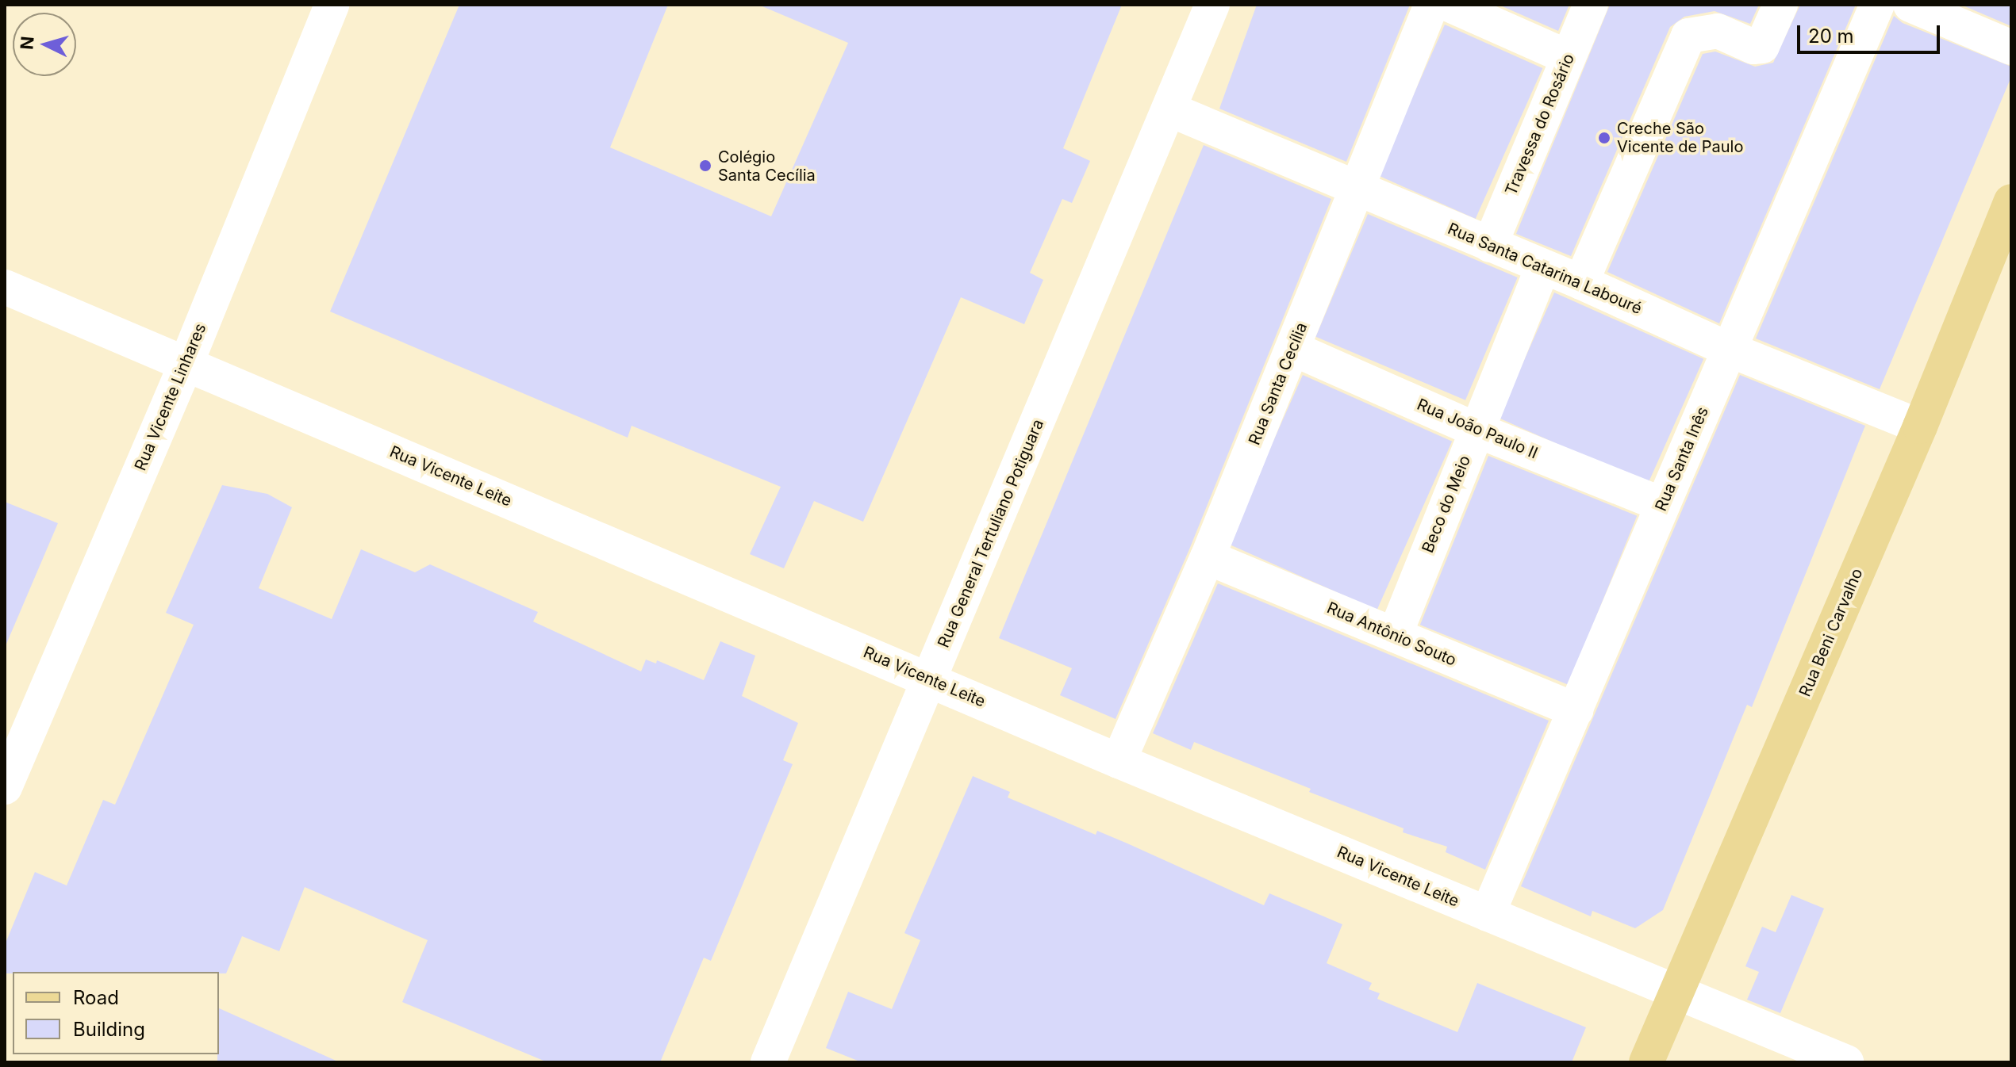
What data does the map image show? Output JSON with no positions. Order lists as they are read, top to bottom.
{
  "streets": {
    "main road": ["Rua Beni Carvalho"],
    "street": [
      "Travessa do Rosário",
      "Rua Santa Catarina Labouré",
      "Rua Santa Cecília",
      "Rua Vicente Linhares",
      "Rua João Paulo II",
      "Rua Santa Inês",
      "Rua Vicente Leite",
      "Beco do Meio",
      "Rua General Tertuliano Potiguara",
      "Rua Antônio Souto"
    ]
  },
  "crossings": [
    ["Travessa do Rosário", "Rua Santa Catarina Labouré"],
    ["Rua Santa Catarina Labouré", "Rua Santa Cecília"],
    ["Rua Santa Catarina Labouré", "Rua Santa Inês"],
    ["Rua Santa Catarina Labouré", "Beco do Meio"],
    ["Rua Santa Catarina Labouré", "Rua General Tertuliano Potiguara"],
    ["Rua Santa Catarina Labouré", "Rua Beni Carvalho"],
    ["Rua Santa Cecília", "Rua João Paulo II"],
    ["Rua Santa Cecília", "Rua Vicente Leite"],
    ["Rua Santa Cecília", "Rua Antônio Souto"],
    ["Rua Vicente Linhares", "Rua Vicente Leite"],
    ["Rua João Paulo II", "Rua Santa Inês"],
    ["Rua João Paulo II", "Beco do Meio"],
    ["Rua Santa Inês", "Rua Vicente Leite"],
    ["Rua Santa Inês", "Rua Antônio Souto"],
    ["Rua Vicente Leite", "Rua General Tertuliano Potiguara"],
    ["Rua Vicente Leite", "Rua Beni Carvalho"],
    ["Beco do Meio", "Rua Antônio Souto"]
  ],
  "places": ["Creche São Vicente de Paulo", "Colégio Santa Cecília"],
  "legend": ["Road", "Building"],
  "scale_bar": "20 m",
  "north": "left"
}
